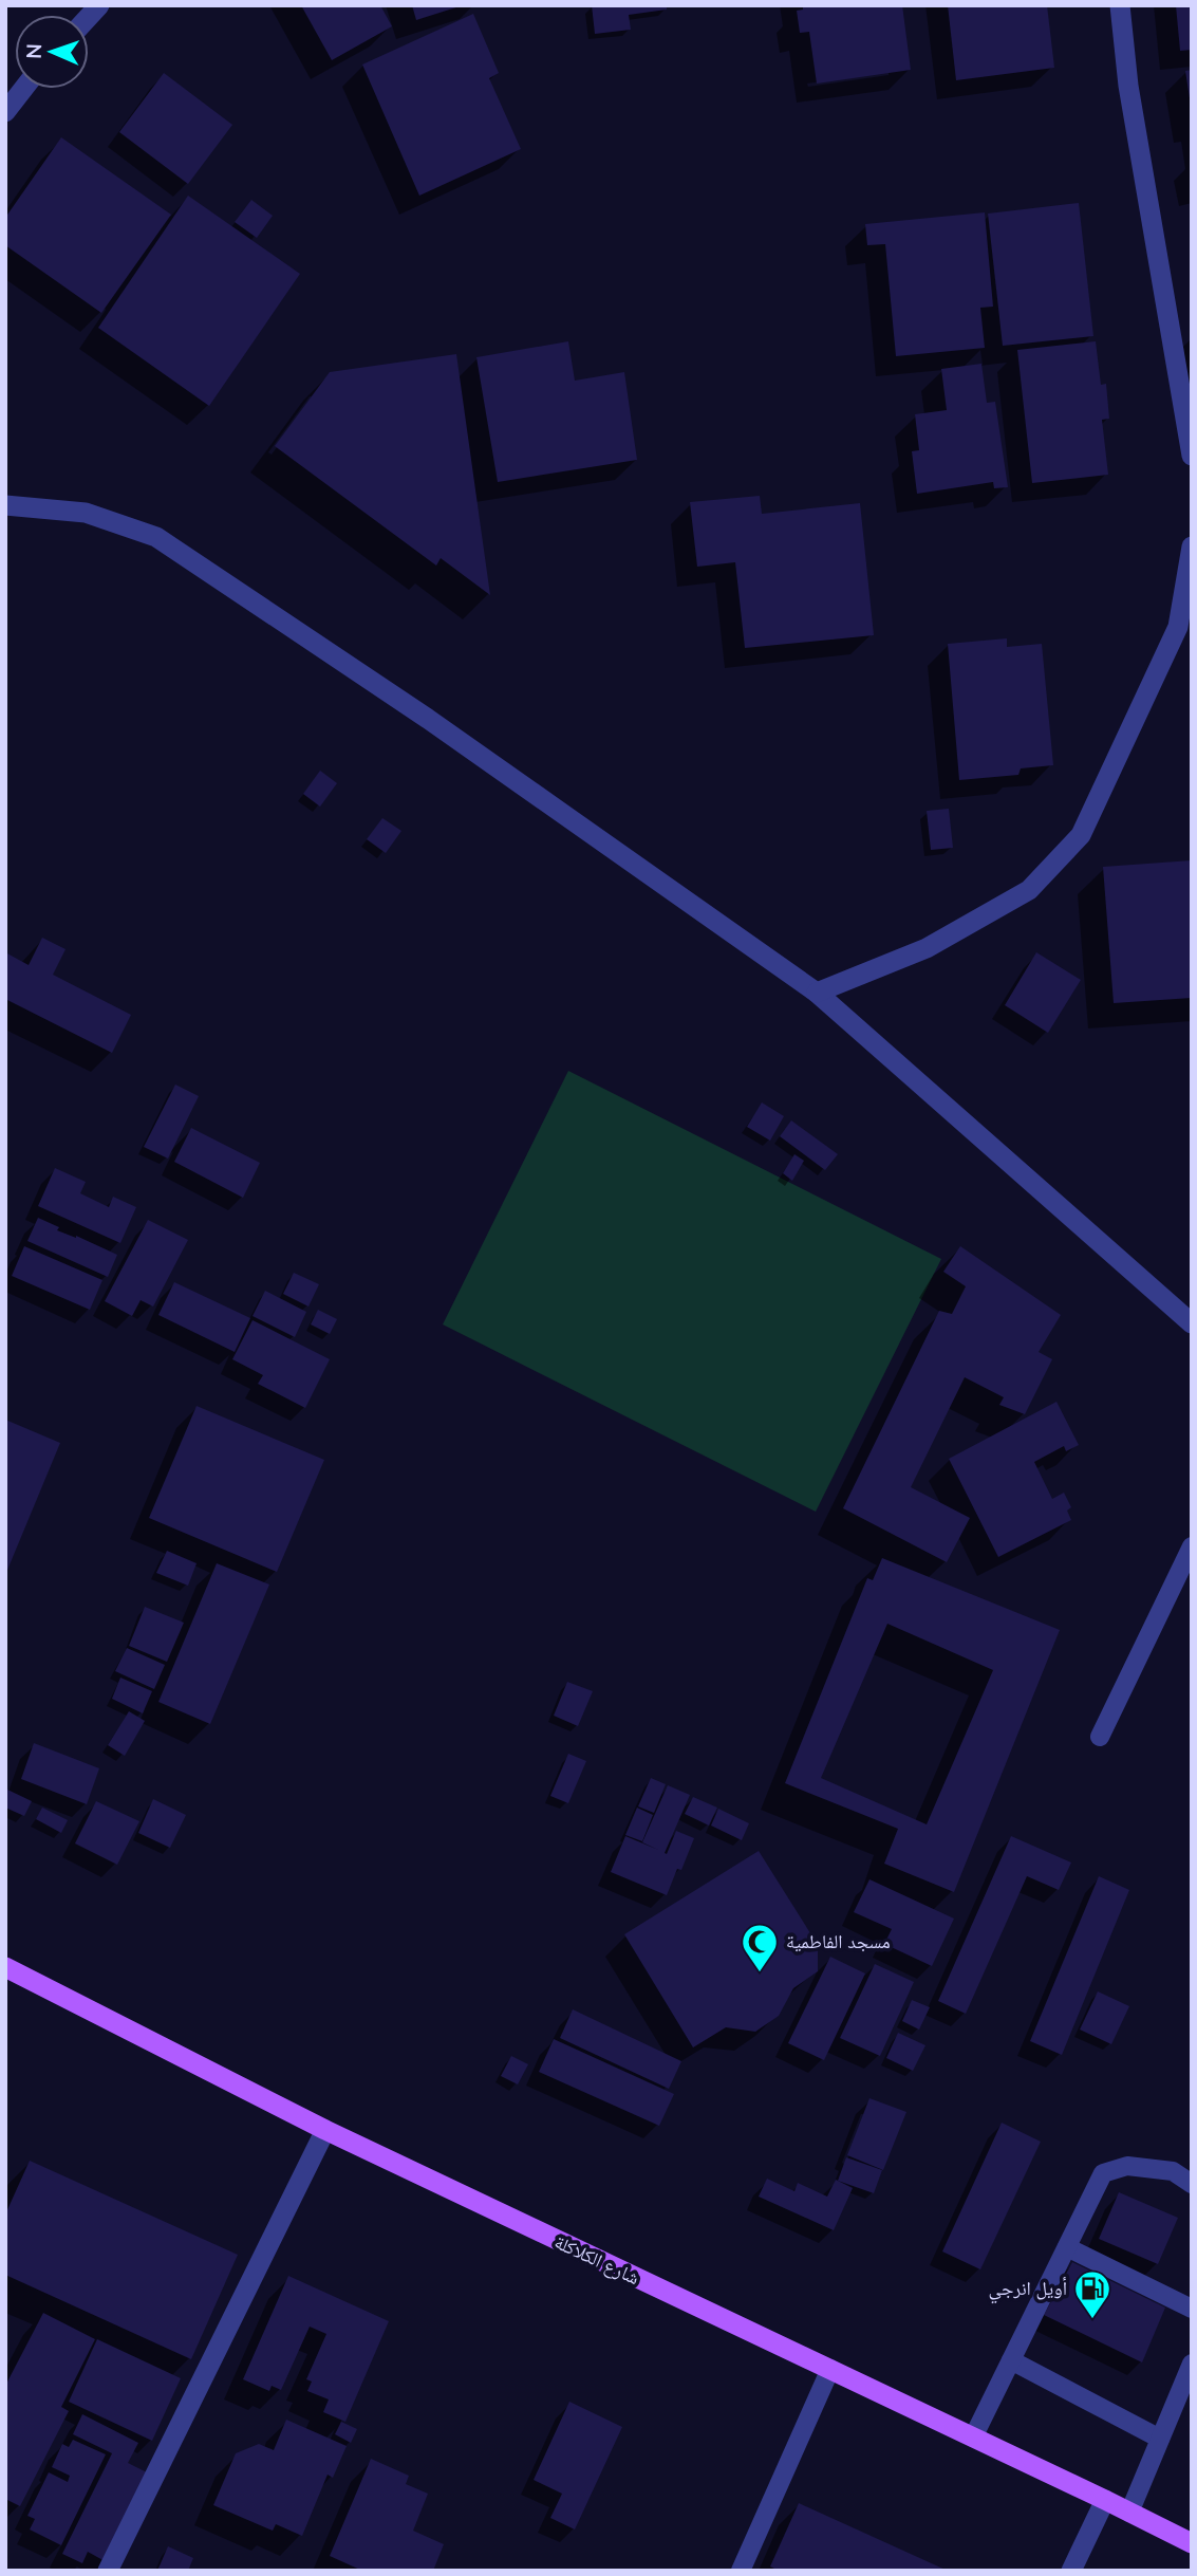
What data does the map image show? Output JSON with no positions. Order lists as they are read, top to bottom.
{
  "streets": {
    "main road": ["شارع الكلاكلة"]
  },
  "places": {
    "mosque": ["مسجد الفاطمية"],
    "fuel station": ["أويل انرجي"]
  },
  "north": "left"
}
